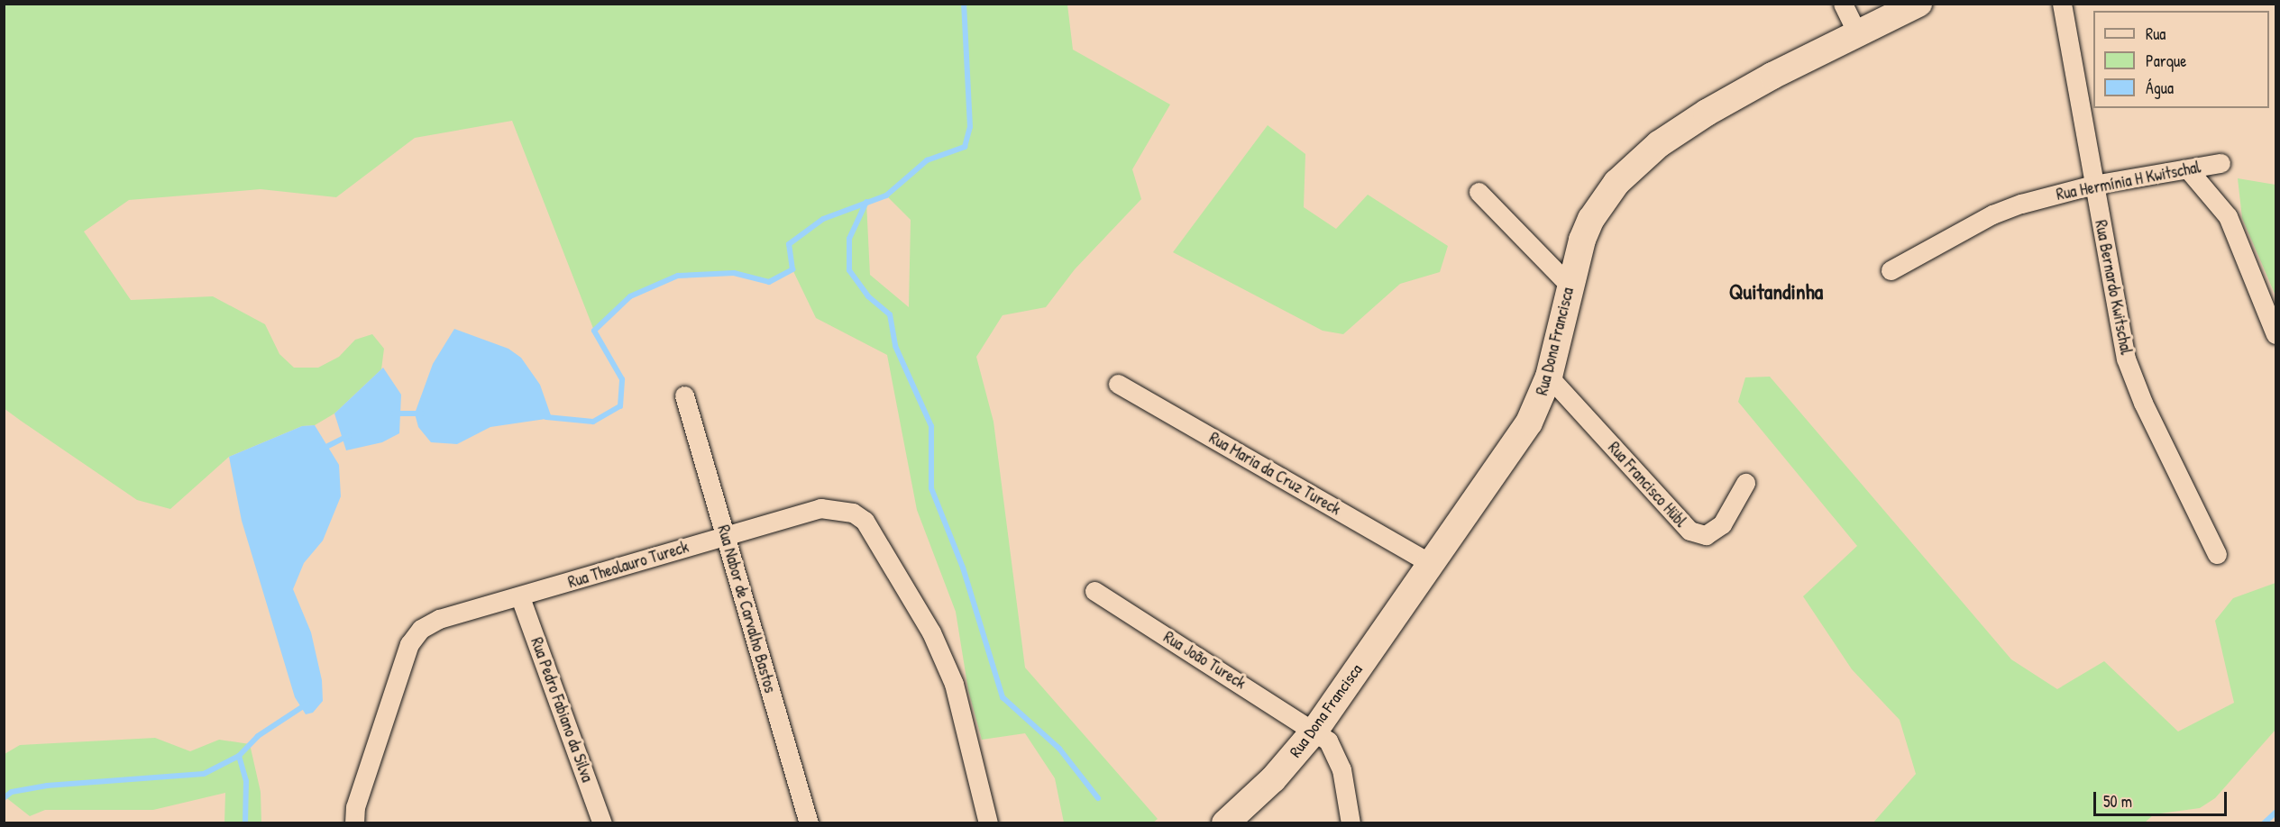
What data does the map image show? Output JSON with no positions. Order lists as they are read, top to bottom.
{
  "streets": {
    "main road": ["Rua Dona Francisca"],
    "street": [
      "Rua Hermínia H Kwitschal",
      "Rua Bernardo Kwitschal",
      "Rua Maria da Cruz Tureck",
      "Rua Francisco Hübl",
      "Rua Theolauro Tureck",
      "Rua Nabor de Carvalho Bastos",
      "Rua João Tureck",
      "Rua Pedro Fabiano da Silva"
    ]
  },
  "crossings": [
    ["Rua Hermínia H Kwitschal", "Rua Bernardo Kwitschal"],
    ["Rua Dona Francisca", "Rua Maria da Cruz Tureck"],
    ["Rua Dona Francisca", "Rua Francisco Hübl"],
    ["Rua Dona Francisca", "Rua João Tureck"],
    ["Rua Theolauro Tureck", "Rua Nabor de Carvalho Bastos"],
    ["Rua Theolauro Tureck", "Rua Pedro Fabiano da Silva"]
  ],
  "districts": ["Quitandinha"],
  "legend": ["Rua", "Parque", "Água"],
  "scale_bar": "50 m"
}
